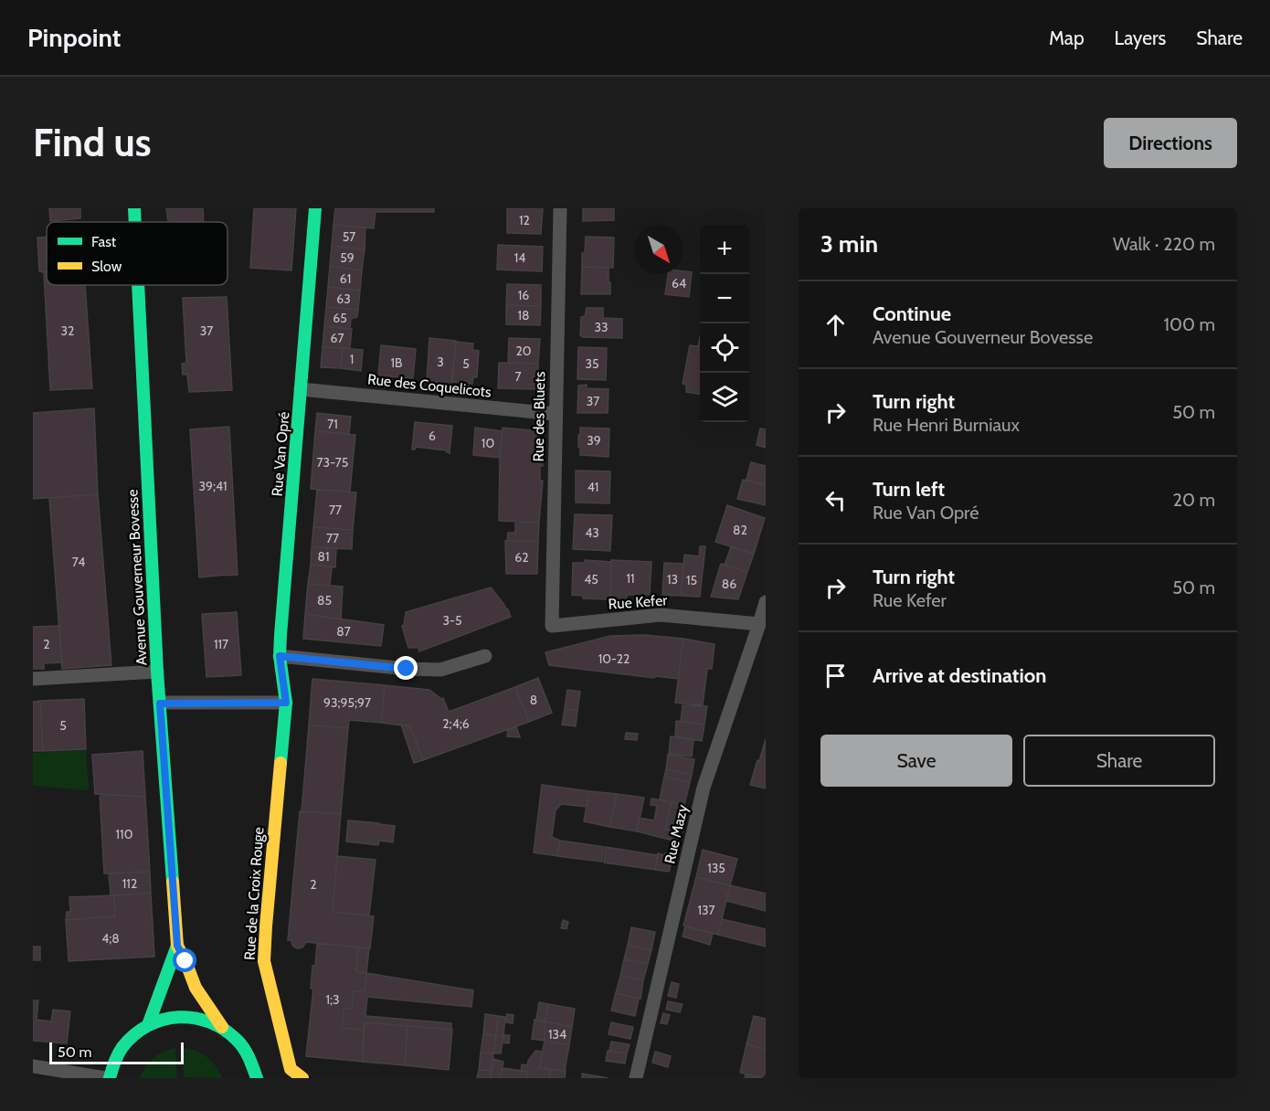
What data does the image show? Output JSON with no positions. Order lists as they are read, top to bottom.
{
  "streets": {
    "main road": ["Rue Van Opré", "Avenue Gouverneur Bovesse", "Rue de la Croix Rouge"],
    "street": [
      "Rue des Coquelicots",
      "Rue des Bluets",
      "Rue Kefer",
      "Rue Mazy"
    ]
  },
  "crossings": [
    ["Rue des Coquelicots", "Rue des Bluets"],
    ["Rue des Coquelicots", "Rue Van Opré"],
    ["Rue des Bluets", "Rue Kefer"],
    ["Rue Van Opré", "Rue de la Croix Rouge"],
    ["Rue Kefer", "Rue Mazy"]
  ],
  "house_numbers": [
    "12",
    "57",
    "59",
    "14",
    "61",
    "64",
    "16",
    "63",
    "18",
    "65",
    "33",
    "32",
    "37",
    "67",
    "20",
    "1",
    "3",
    "1B",
    "5",
    "35",
    "7",
    "37",
    "71",
    "6",
    "39",
    "10",
    "73-75",
    "39;41",
    "41",
    "77",
    "82",
    "43",
    "77",
    "81",
    "62",
    "74",
    "11",
    "45",
    "13",
    "15",
    "86",
    "85",
    "3-5",
    "87",
    "2",
    "117",
    "10-22",
    "8",
    "93;95;97",
    "2;4;6",
    "5",
    "110",
    "135",
    "112",
    "2",
    "137",
    "4;8",
    "1;3",
    "134"
  ],
  "legend": ["Fast", "Slow"],
  "scale_bar": "50 m",
  "north": "bottom right",
  "page": {
    "header": "Pinpoint",
    "nav": ["Map", "Layers", "Share"],
    "buttons": [
      "Directions",
      ["Save", "Share"]
    ],
    "title": "Find us",
    "heading": ["3 min", "Walk · 220 m"],
    "map_buttons": ["+", "−"],
    "list": [
      ["Continue", "Avenue Gouverneur Bovesse", "100 m"],
      ["Turn right", "Rue Henri Burniaux", "50 m"],
      ["Turn left", "Rue Van Opré", "20 m"],
      ["Turn right", "Rue Kefer", "50 m"],
      "Arrive at destination"
    ],
    "scale": "50 m"
  }
}
